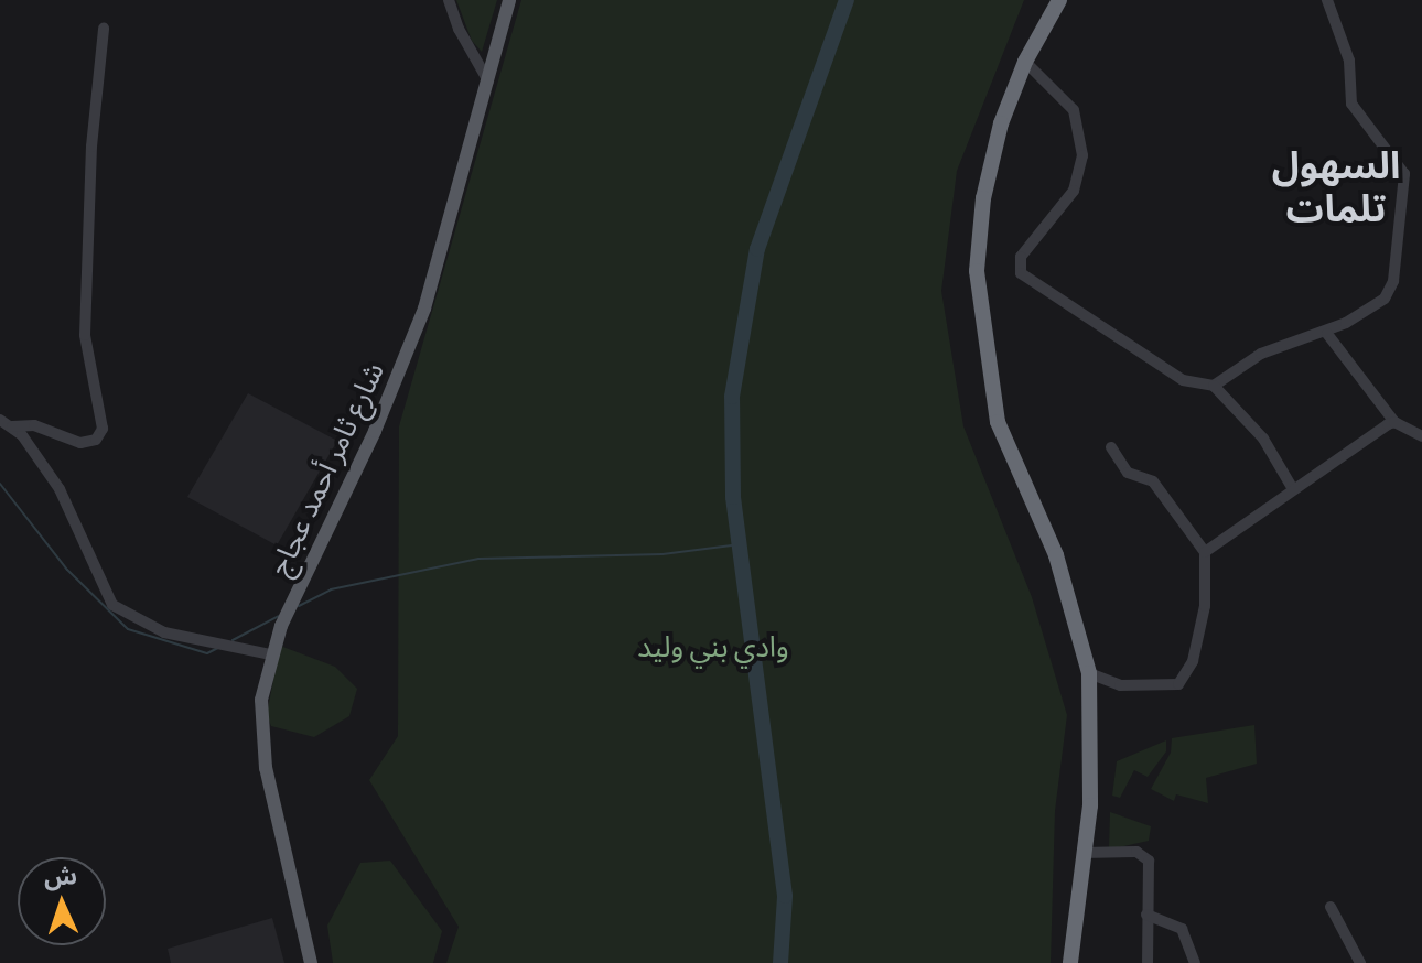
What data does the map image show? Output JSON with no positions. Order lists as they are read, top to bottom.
{
  "streets": {
    "main road": ["شارع ثامر أحمد عجاج"]
  },
  "districts": ["السهول تلمات"],
  "parks": ["وادي بني وليد"],
  "north": "top"
}
